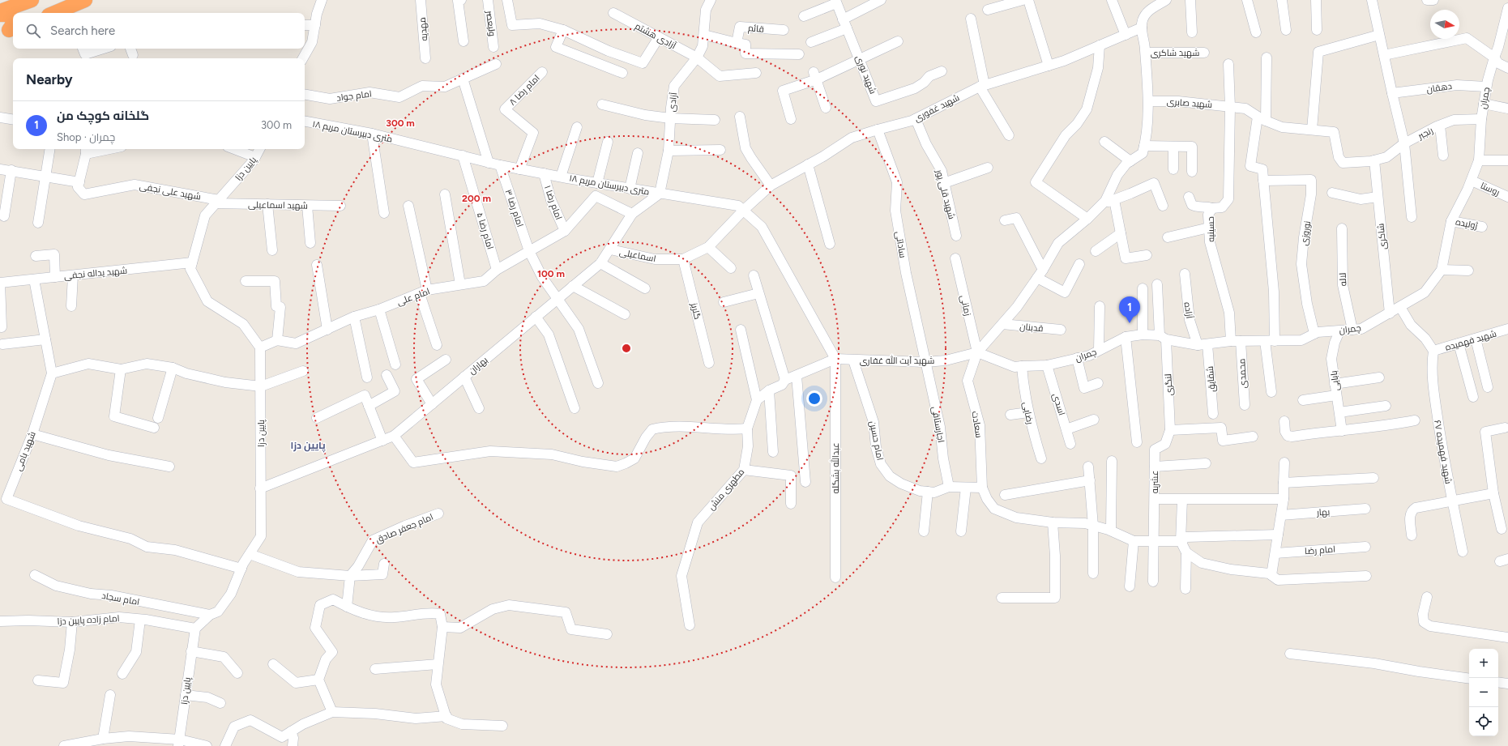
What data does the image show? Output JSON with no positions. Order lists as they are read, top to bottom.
{
  "streets": {
    "street": [
      "ولیعصر",
      "قائم",
      "مهدیه",
      "آزادی هشتم",
      "شهید شاکری",
      "شهید نوری",
      "دهقان",
      "امام رضا ۸",
      "امام جواد",
      "چمران",
      "آزادی",
      "شهید صابری",
      "شهید غفوری",
      "۱۸ متری دبیرستان مریم",
      "رنجبر",
      "پایین دزا",
      "روستا",
      "شهید علی نجفی",
      "شهید قلی پور",
      "امام رضا ۱",
      "شهید اسماعیلی",
      "امام رضا ۳",
      "ژولیده",
      "حسینیه",
      "امام رضا ۵",
      "نوروزی",
      "شاکری",
      "ساداتی",
      "اسماعیلی",
      "شهید یداله نجفی",
      "لاله",
      "امام علی",
      "زمانی",
      "آزاده",
      "گلریز",
      "قدبنان",
      "شهید فهمیده",
      "شهید آیت الله غفاری",
      "بهاران",
      "محمدی",
      "شقایق",
      "بابایی",
      "لنگری",
      "اسدی",
      "رضایی",
      "اجارستاقی",
      "سعادت",
      "امام حسین",
      "شهید بامی",
      "شهید فهمیده ۶۷",
      "عبدالله بشگله",
      "عشریه",
      "مطهری منش",
      "بهار",
      "امام جعفر صادق",
      "امام رضا",
      "امام سجاد",
      "امام زاده پایین دزا"
    ]
  },
  "crossings": [
    ["آزادی هشتم", "آزادی"],
    ["دهقان", "چمران"],
    ["امام رضا ۸", "۱۸ متری دبیرستان مریم"],
    ["چمران", "رنجبر"],
    ["چمران", "روستا"],
    ["چمران", "ژولیده"],
    ["چمران", "حسینیه"],
    ["چمران", "نوروزی"],
    ["چمران", "شاکری"],
    ["چمران", "لاله"],
    ["چمران", "زمانی"],
    ["چمران", "آزاده"],
    ["چمران", "شهید آیت الله غفاری"],
    ["چمران", "محمدی"],
    ["چمران", "شقایق"],
    ["چمران", "بابایی"],
    ["چمران", "لنگری"],
    ["چمران", "اسدی"],
    ["چمران", "رضایی"],
    ["چمران", "سعادت"],
    ["آزادی", "۱۸ متری دبیرستان مریم"],
    ["آزادی", "بهاران"],
    ["شهید صابری", "رنجبر"],
    ["شهید صابری", "حسینیه"],
    ["شهید غفوری", "۱۸ متری دبیرستان مریم"],
    ["شهید غفوری", "شهید قلی پور"],
    ["شهید غفوری", "ساداتی"],
    ["شهید غفوری", "اسماعیلی"],
    ["۱۸ متری دبیرستان مریم", "امام رضا ۱"],
    ["۱۸ متری دبیرستان مریم", "امام رضا ۳"],
    ["۱۸ متری دبیرستان مریم", "امام رضا ۵"],
    ["۱۸ متری دبیرستان مریم", "اسماعیلی"],
    ["۱۸ متری دبیرستان مریم", "شهید آیت الله غفاری"],
    ["۱۸ متری دبیرستان مریم", "بهاران"],
    ["۱۸ متری دبیرستان مریم", "عبدالله بشگله"],
    ["رنجبر", "شاکری"],
    ["پایین دزا", "شهید علی نجفی"],
    ["پایین دزا", "شهید اسماعیلی"],
    ["پایین دزا", "شهید یداله نجفی"],
    ["پایین دزا", "بهاران"],
    ["پایین دزا", "شهید بامی"],
    ["پایین دزا", "امام سجاد"],
    ["پایین دزا", "امام زاده پایین دزا"],
    ["شهید علی نجفی", "شهید اسماعیلی"],
    ["امام رضا ۱", "امام علی"],
    ["امام رضا ۳", "امام علی"],
    ["امام رضا ۳", "بهاران"],
    ["حسینیه", "محمدی"],
    ["امام رضا ۵", "امام علی"],
    ["ساداتی", "شهید آیت الله غفاری"],
    ["ساداتی", "اجارستاقی"],
    ["اسماعیلی", "گلریز"],
    ["اسماعیلی", "بهاران"],
    ["امام علی", "بهاران"],
    ["زمانی", "شهید آیت الله غفاری"],
    ["زمانی", "سعادت"],
    ["آزاده", "شقایق"],
    ["شهید فهمیده", "شهید فهمیده ۶۷"],
    ["شهید آیت الله غفاری", "اجارستاقی"],
    ["شهید آیت الله غفاری", "سعادت"],
    ["شهید آیت الله غفاری", "امام حسین"],
    ["شهید آیت الله غفاری", "عبدالله بشگله"],
    ["لنگری", "عشریه"],
    ["اجارستاقی", "امام حسین"]
  ],
  "districts": ["پایین دزا"],
  "north": "right",
  "page": {
    "search": "Search here",
    "heading": "Nearby",
    "list": [
      {
        "mark": "1",
        "name": "گلخانه کوچک من",
        "note": "Shop · چمران",
        "value": "300 m"
      }
    ],
    "pins": "1",
    "map_buttons": ["+", "−"]
  },
  "rings": ["300 m", "200 m", "100 m"]
}
